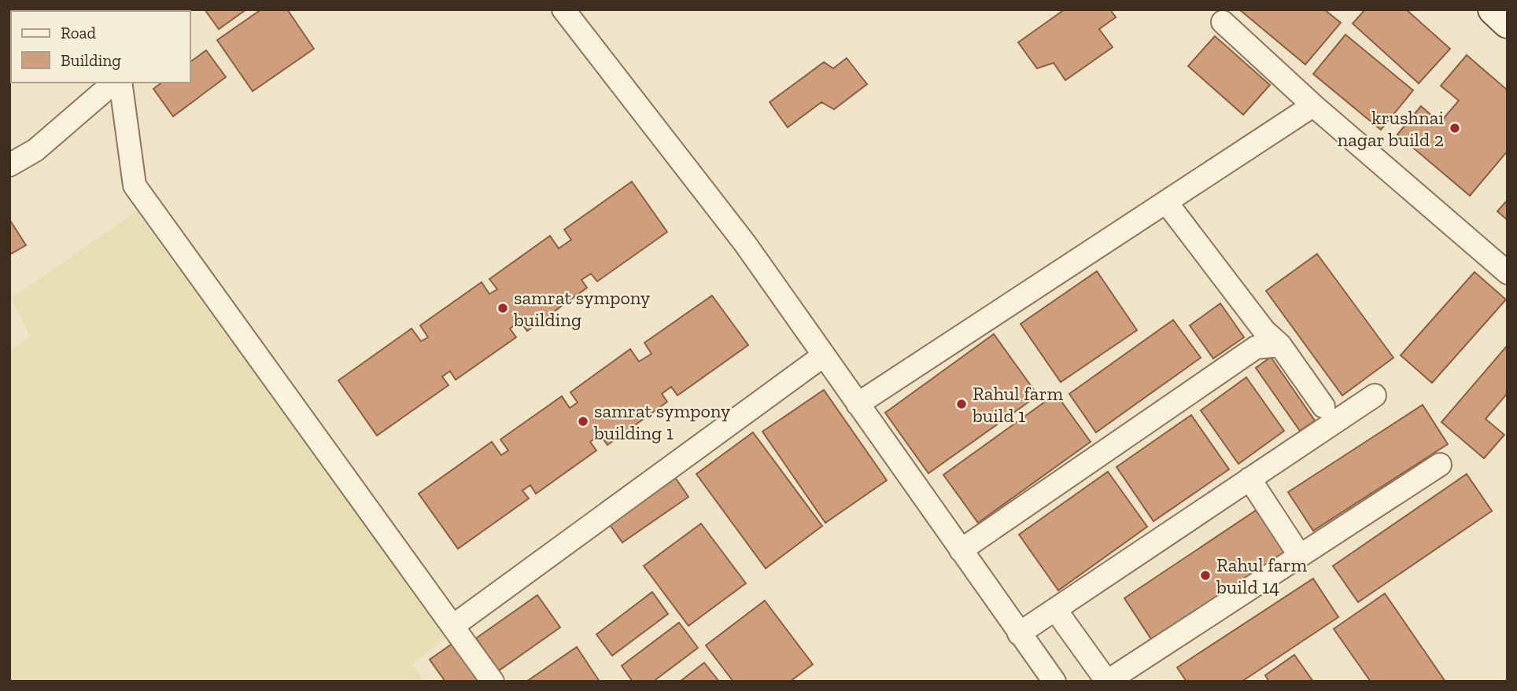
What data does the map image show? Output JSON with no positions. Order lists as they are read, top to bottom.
{
  "places": [
    "krushnai nagar build 2",
    "samrat sympony building",
    "Rahul farm build 1",
    "samrat sympony building 1",
    "Rahul farm build 14"
  ],
  "legend": ["Road", "Building"]
}
